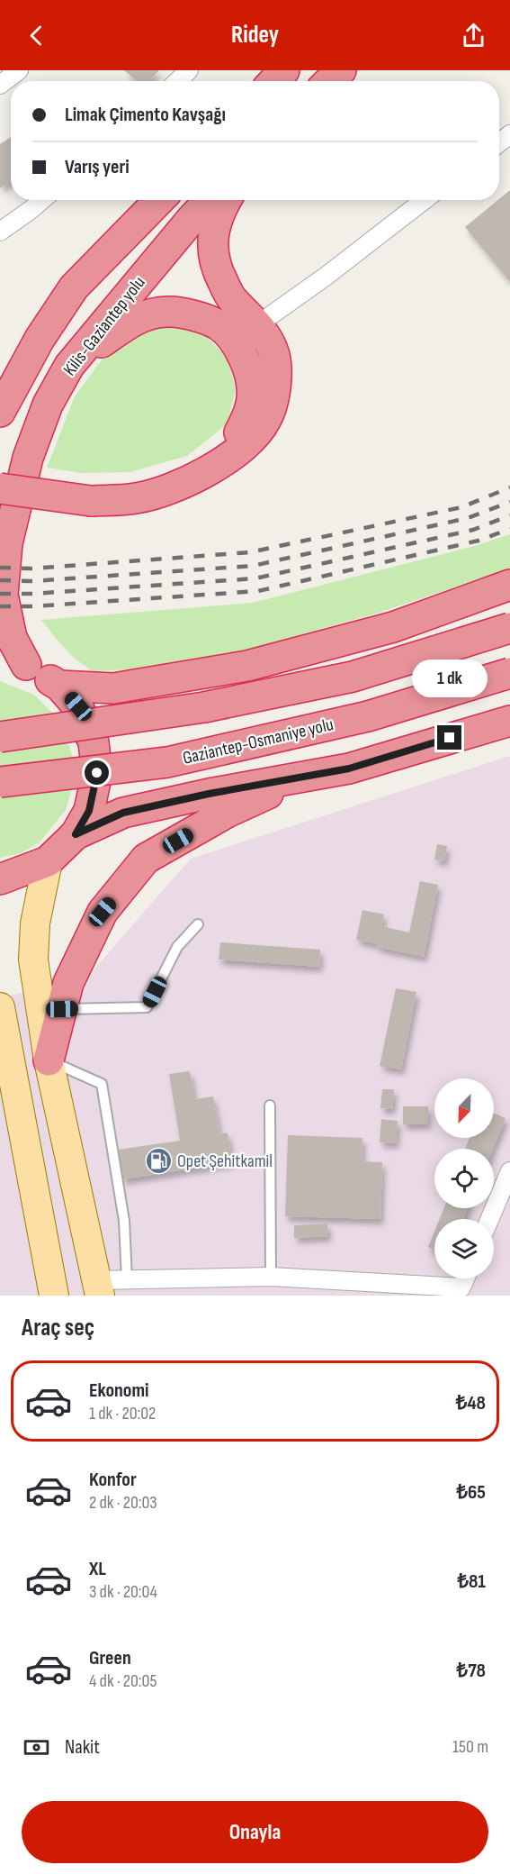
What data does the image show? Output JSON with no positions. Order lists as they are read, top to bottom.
{
  "streets": {
    "highway": ["Kilis-Gaziantep yolu", "Gaziantep-Osmaniye yolu"]
  },
  "places": {
    "fuel station": ["Opet Şehitkamil"]
  },
  "north": "bottom left",
  "page": {
    "header": "Ridey",
    "banner": ["Limak Çimento Kavşağı", "Varış yeri"],
    "bubble": "1 dk",
    "heading": "Araç seç",
    "list": [
      {
        "name": "Ekonomi",
        "note": "1 dk · 20:02",
        "value": "₺48"
      },
      {
        "name": "Konfor",
        "note": "2 dk · 20:03",
        "value": "₺65"
      },
      {
        "name": "XL",
        "note": "3 dk · 20:04",
        "value": "₺81"
      },
      {
        "name": "Green",
        "note": "4 dk · 20:05",
        "value": "₺78"
      }
    ],
    "pay": ["Nakit", "150 m"],
    "buttons": "Onayla"
  }
}
